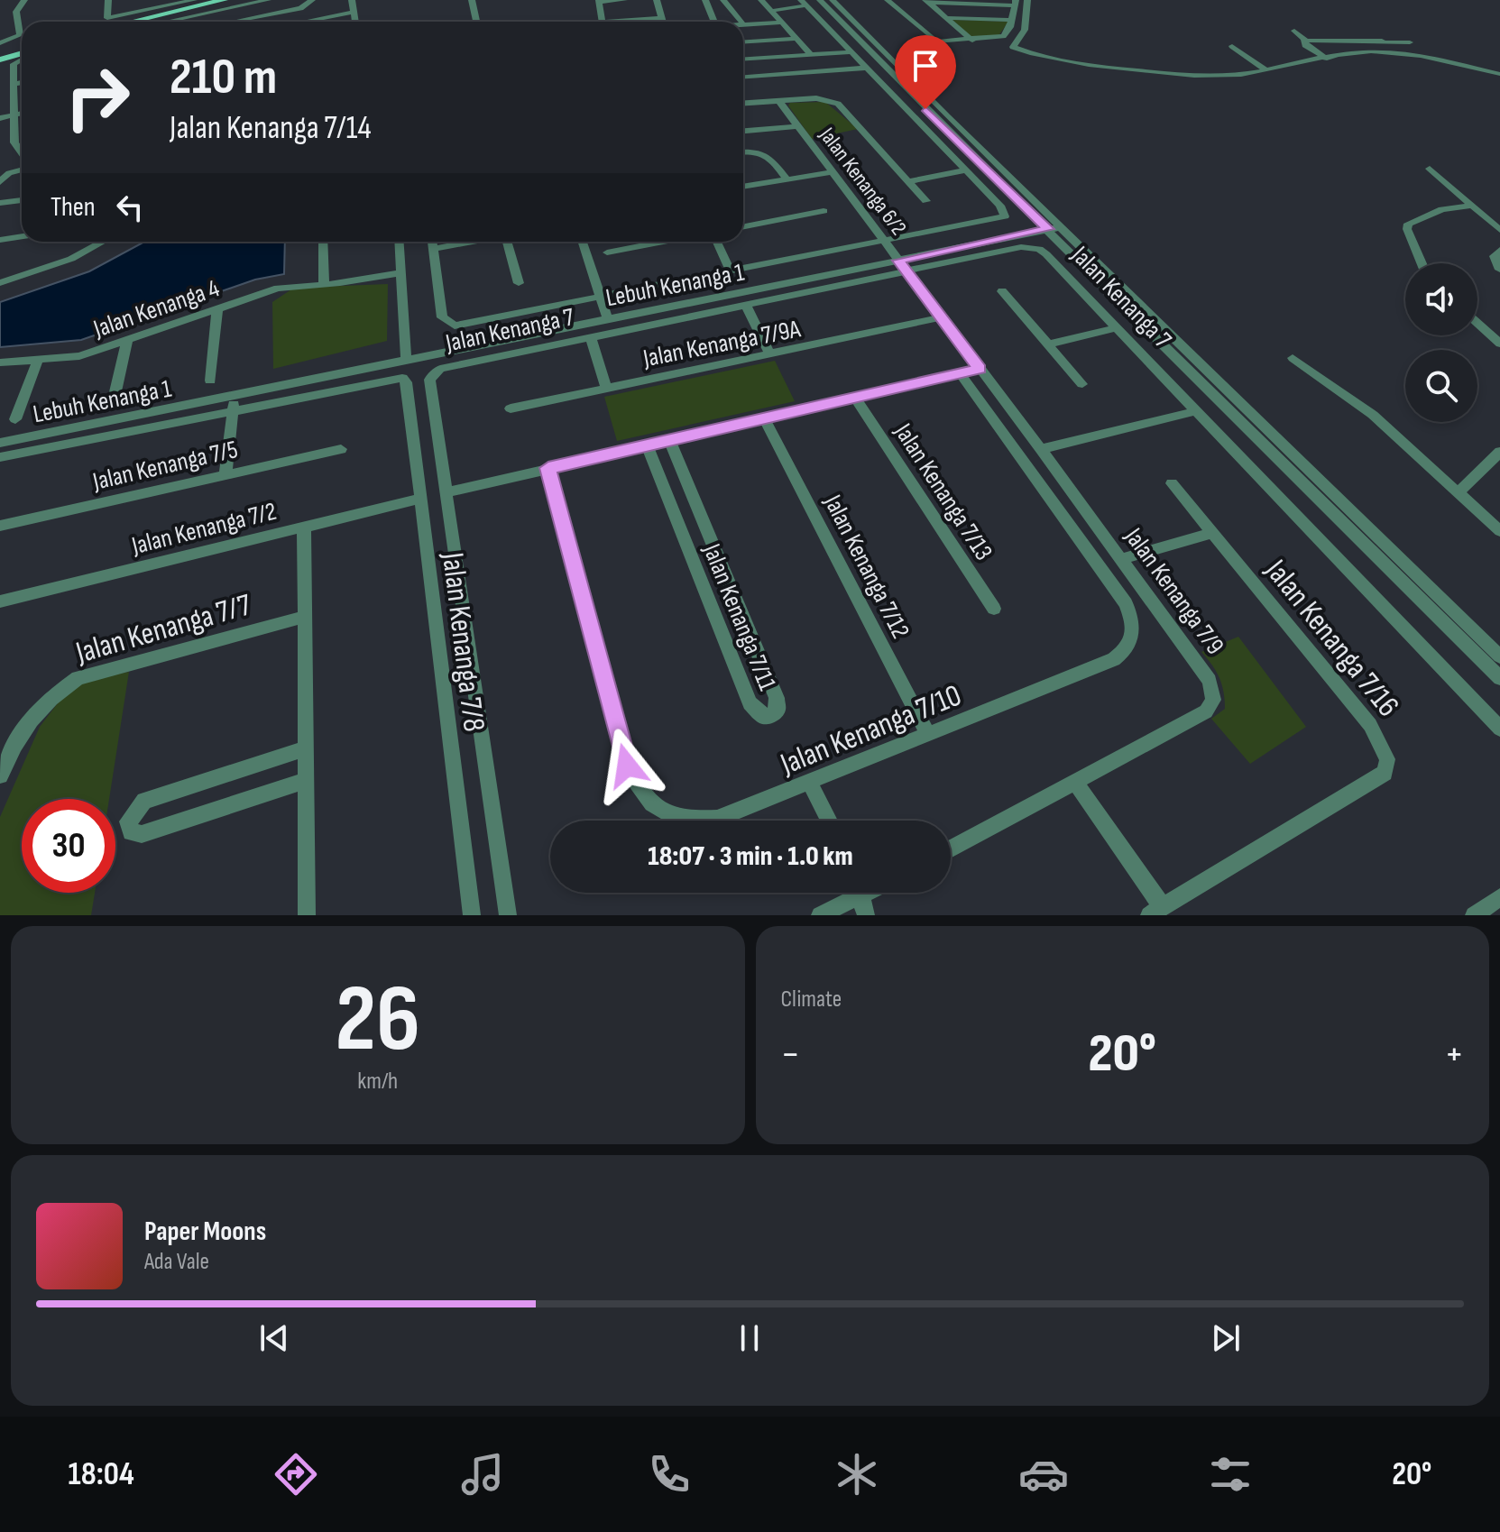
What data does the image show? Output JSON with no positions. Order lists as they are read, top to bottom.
{
  "streets": {
    "street": [
      "Jalan Kenanga 6/2",
      "Lebuh Kenanga 1",
      "Jalan Kenanga 7",
      "Jalan Kenanga 4",
      "Jalan Kenanga 7/9A",
      "Jalan Kenanga 7/5",
      "Jalan Kenanga 7/13",
      "Jalan Kenanga 7/2",
      "Jalan Kenanga 7/12",
      "Jalan Kenanga 7/9",
      "Jalan Kenanga 7/11",
      "Jalan Kenanga 7/7",
      "Jalan Kenanga 7/16",
      "Jalan Kenanga 7/8",
      "Jalan Kenanga 7/10"
    ]
  },
  "crossings": [
    ["Jalan Kenanga 6/2", "Lebuh Kenanga 1"],
    ["Jalan Kenanga 6/2", "Jalan Kenanga 7/9"],
    ["Lebuh Kenanga 1", "Jalan Kenanga 7/9"],
    ["Jalan Kenanga 7", "Jalan Kenanga 7/9"],
    ["Jalan Kenanga 7/9A", "Jalan Kenanga 7/9"],
    ["Jalan Kenanga 7/2", "Jalan Kenanga 7/8"],
    ["Jalan Kenanga 7/12", "Jalan Kenanga 7/10"]
  ],
  "page": {
    "turn": ["210 m", "Jalan Kenanga 7/14"],
    "then": "Then",
    "limit": "30",
    "trip": "18:07 · 3 min · 1.0 km",
    "tile": [
      ["26", "km/h"],
      "Climate"
    ],
    "heat": ["−", "20°", "+"],
    "song": ["Paper Moons", "Ada Vale"],
    "tabs": ["18:04", "20°"]
  }
}
